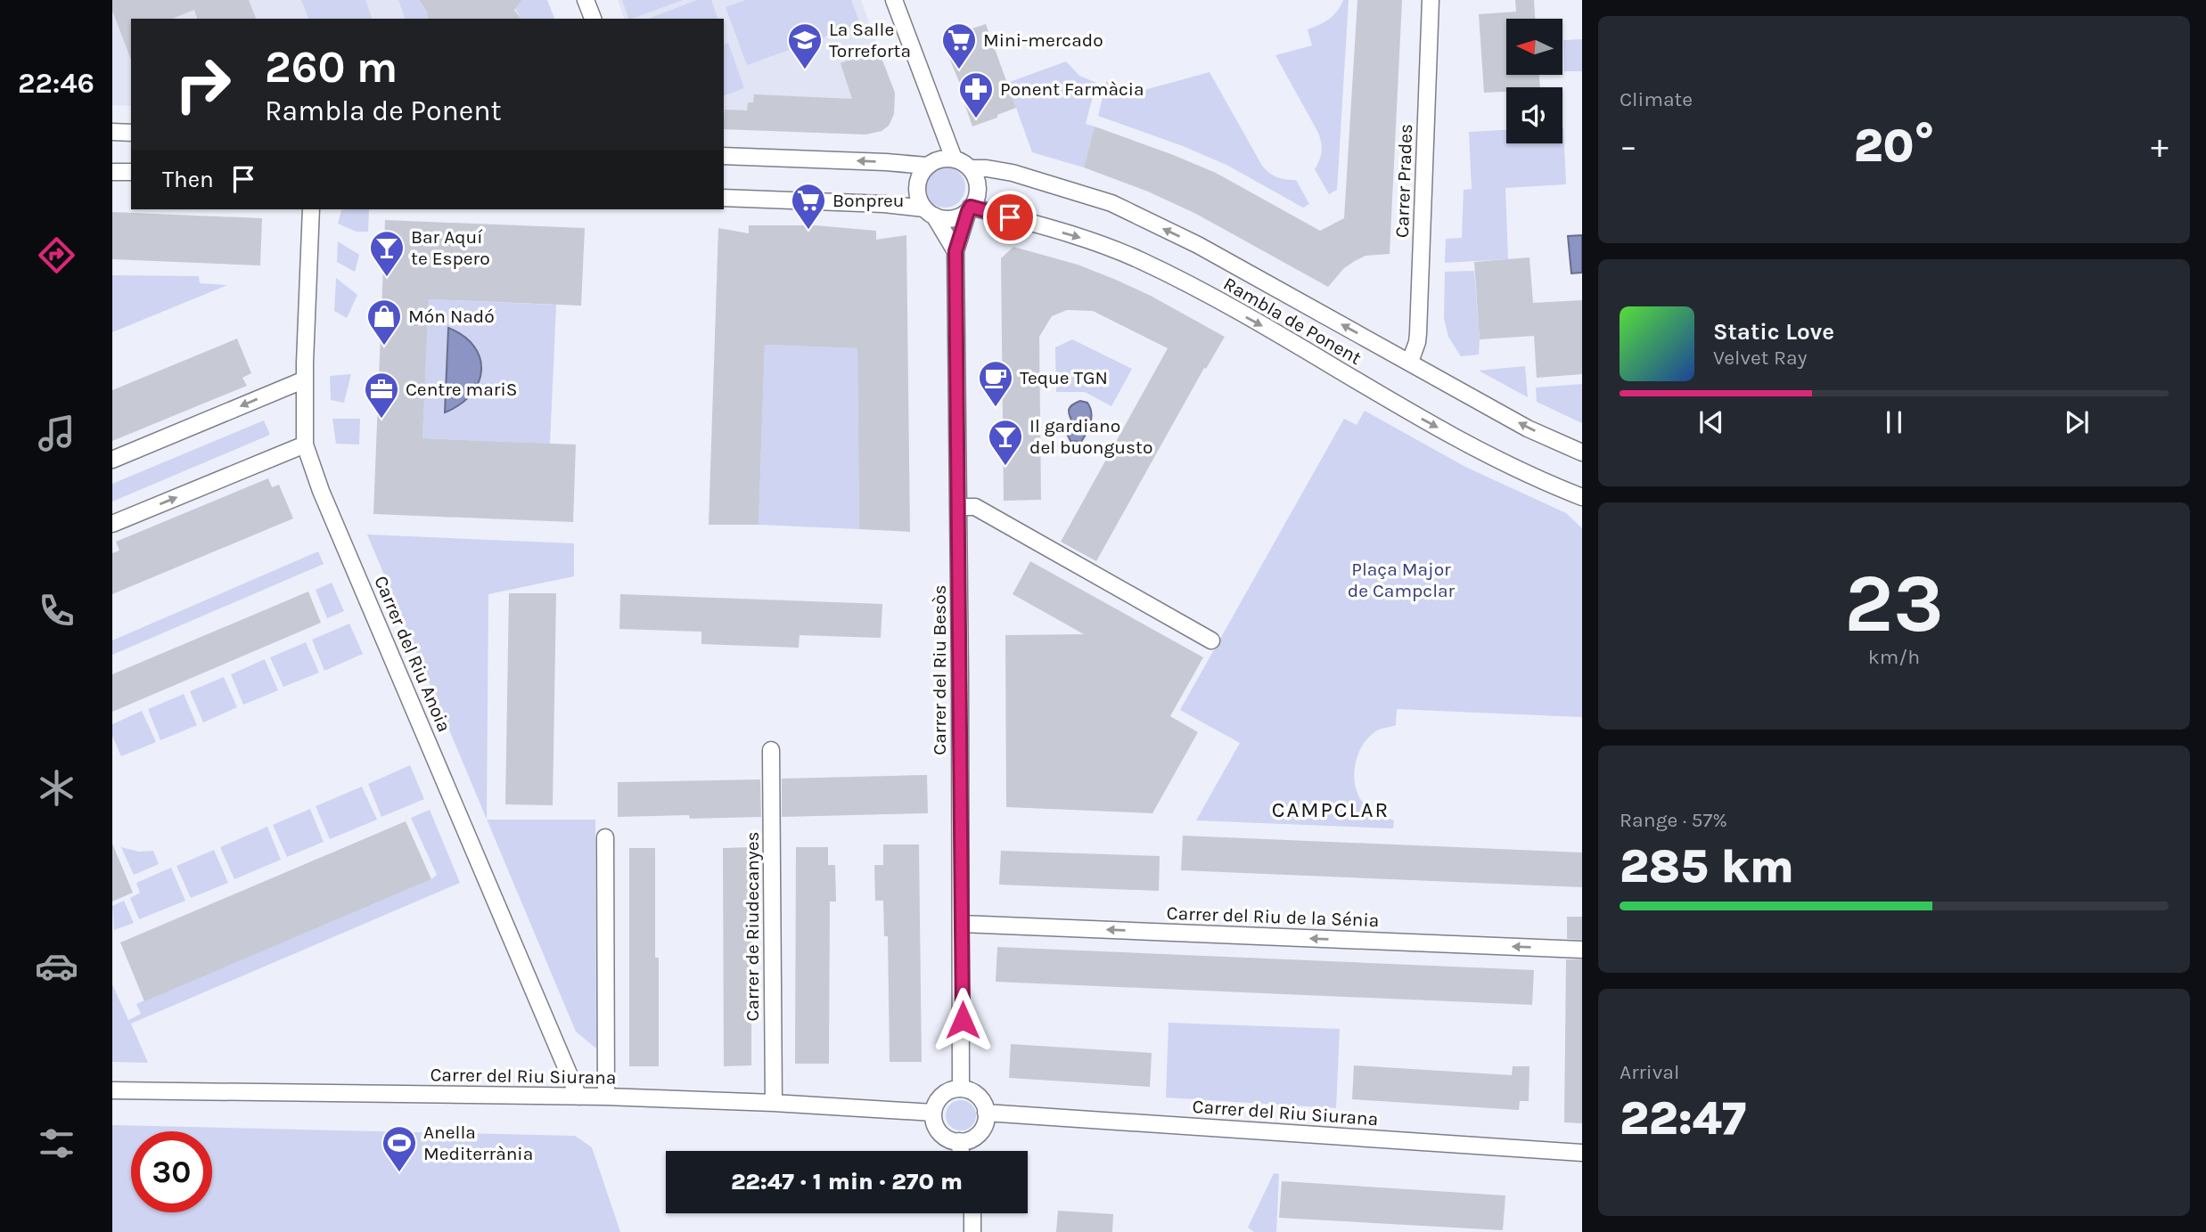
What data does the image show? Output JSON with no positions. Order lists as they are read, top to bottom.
{
  "streets": {
    "street": [
      "Carrer Prades",
      "Rambla de Ponent",
      "Carrer del Riu Anoia",
      "Carrer del Riu Besòs",
      "Carrer del Riu de la Sénia",
      "Carrer de Riudecanyes",
      "Carrer del Riu Siurana"
    ]
  },
  "crossings": [
    ["Carrer Prades", "Rambla de Ponent"],
    ["Rambla de Ponent", "Carrer del Riu Besòs"],
    ["Carrer del Riu Anoia", "Carrer del Riu Siurana"],
    ["Carrer del Riu Besòs", "Carrer del Riu de la Sénia"],
    ["Carrer del Riu Besòs", "Carrer del Riu Siurana"],
    ["Carrer de Riudecanyes", "Carrer del Riu Siurana"]
  ],
  "one_way": ["Carrer del Riu de la Sénia"],
  "districts": ["CAMPCLAR"],
  "parks": ["Plaça Major de Campclar"],
  "places": {
    "school or university": ["La Salle Torreforta"],
    "supermarket": ["Mini-mercado", "Bonpreu"],
    "pharmacy": ["Ponent Farmàcia"],
    "bar": ["Bar Aquí te Espero", "Il gardiano del buongusto"],
    "shop": ["Món Nadó"],
    "cafe": ["Teque TGN"],
    "office": ["Centre mariS"],
    "sports": ["Anella Mediterrània"]
  },
  "north": "left",
  "page": {
    "tabs": "22:46",
    "tile": [
      "Climate",
      ["23", "km/h"],
      ["Range · 57%", "285 km"],
      ["Arrival", "22:47"]
    ],
    "turn": ["260 m", "Rambla de Ponent"],
    "heat": ["−", "20°", "+"],
    "then": "Then",
    "song": ["Static Love", "Velvet Ray"],
    "limit": "30",
    "trip": "22:47 · 1 min · 270 m"
  }
}
